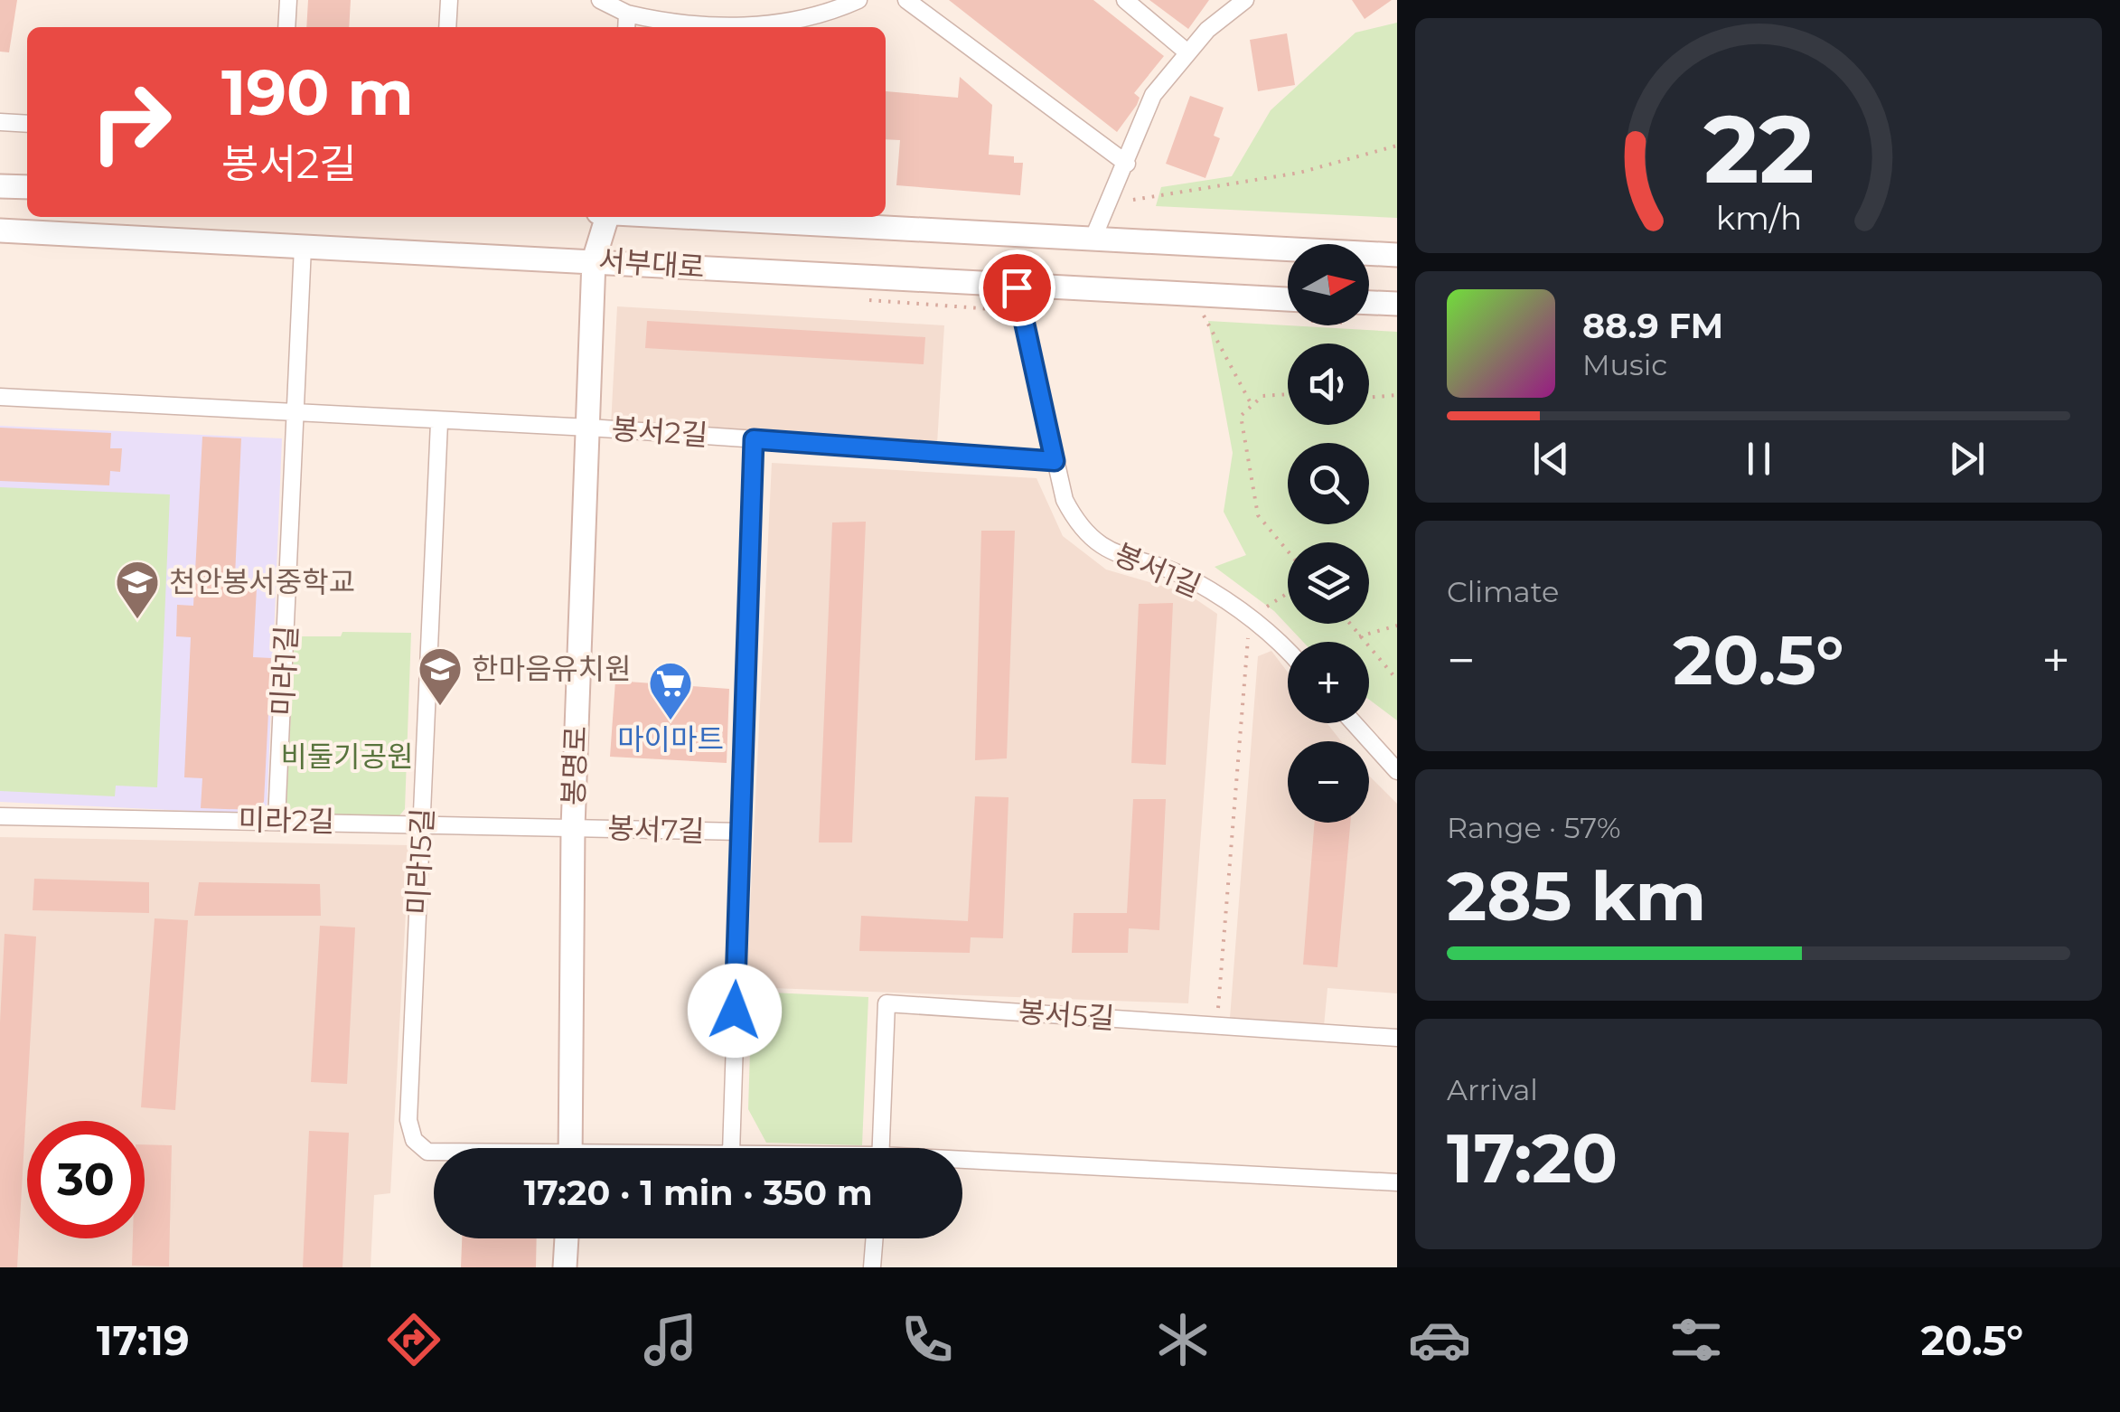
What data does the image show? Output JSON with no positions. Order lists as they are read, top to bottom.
{
  "streets": {
    "main road": ["서부대로", "봉명로"],
    "street": [
      "봉서2길",
      "봉서1길",
      "미라1길",
      "미라2길",
      "봉서7길",
      "미라15길",
      "봉서5길"
    ]
  },
  "crossings": [
    ["서부대로", "봉서1길"],
    ["서부대로", "미라1길"],
    ["서부대로", "봉명로"],
    ["봉서2길", "봉서1길"],
    ["봉서2길", "봉명로"],
    ["봉서2길", "봉서7길"],
    ["미라1길", "미라2길"],
    ["봉명로", "미라2길"],
    ["봉명로", "봉서7길"],
    ["미라2길", "봉서7길"],
    ["미라2길", "미라15길"]
  ],
  "parks": ["비둘기공원"],
  "places": {
    "school or university": ["천안봉서중학교", "한마음유치원"],
    "supermarket": ["마이마트"]
  },
  "north": "right",
  "page": {
    "turn": ["190 m", "봉서2길"],
    "map_buttons": ["+", "−"],
    "song": ["88.9 FM", "Music"],
    "tile": [
      "Climate",
      ["Range · 57%", "285 km"],
      ["Arrival", "17:20"]
    ],
    "heat": ["−", "20.5°", "+"],
    "limit": "30",
    "trip": "17:20 · 1 min · 350 m",
    "tabs": ["17:19", "20.5°"],
    "gauge": ["22", "km/h"]
  }
}
